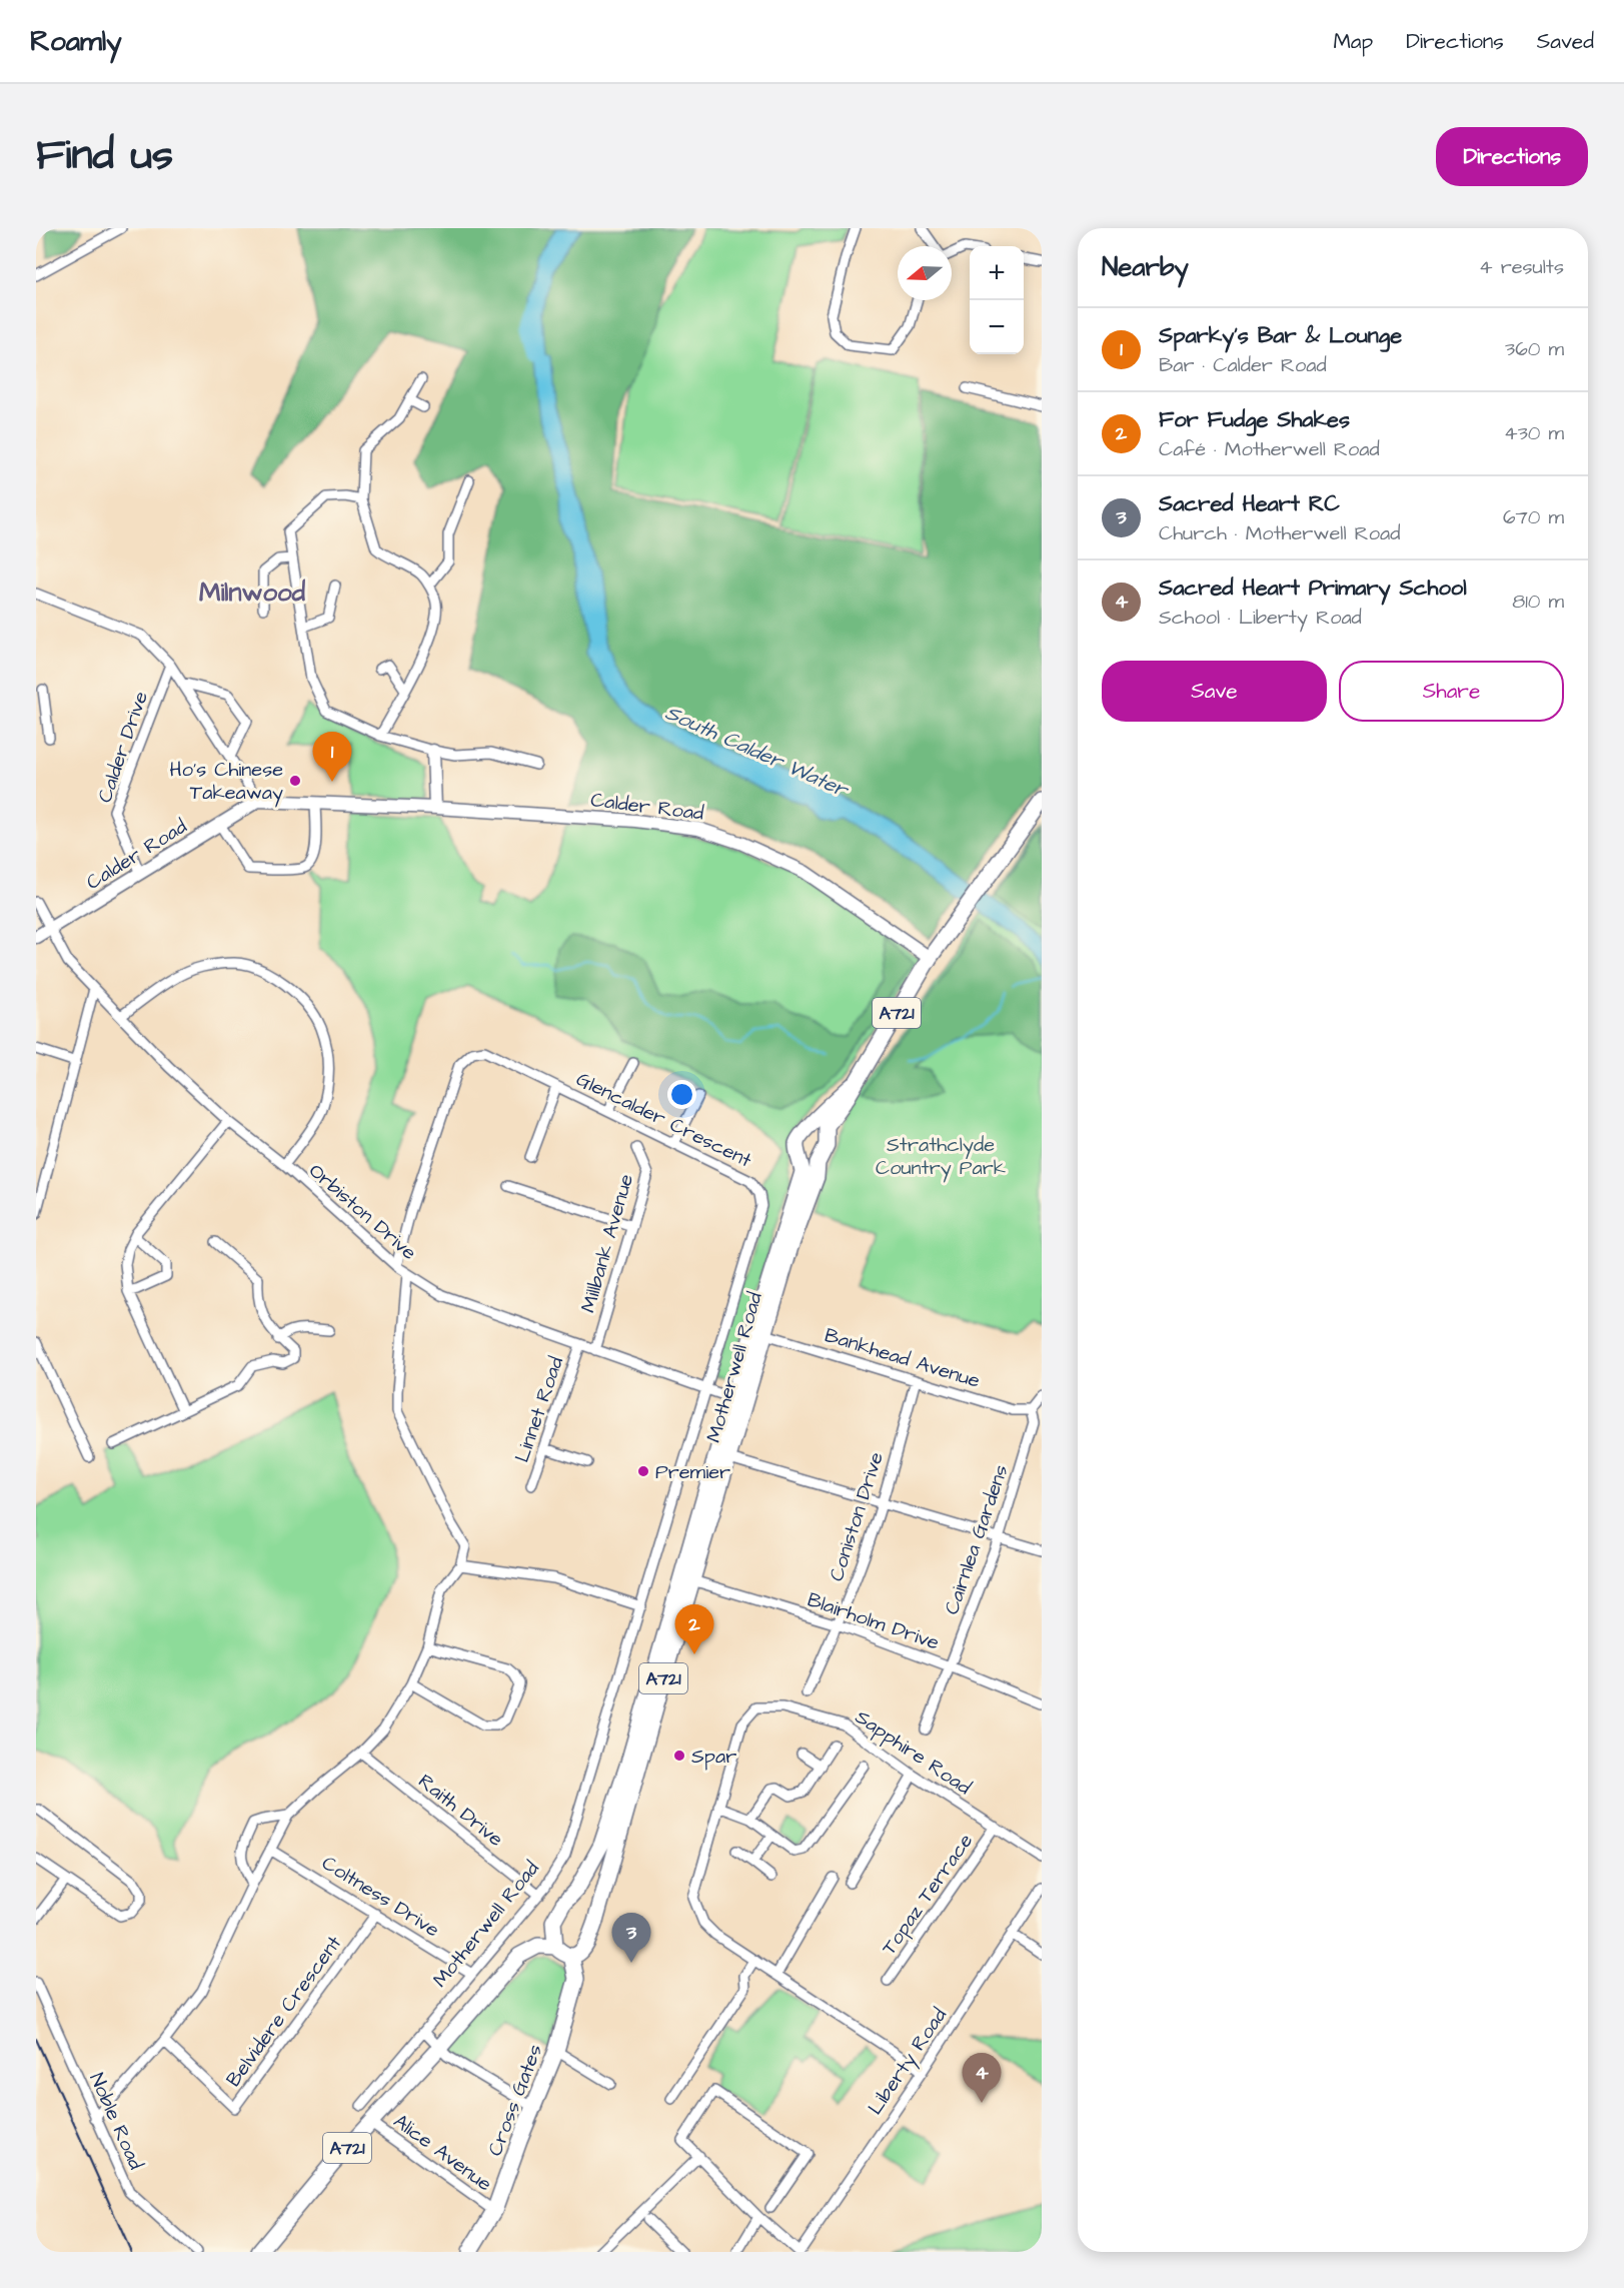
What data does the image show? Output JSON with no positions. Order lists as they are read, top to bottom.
{
  "streets": {
    "main road": ["A721", "Motherwell Road", "Cross Gates"],
    "street": [
      "Calder Drive",
      "Calder Road",
      "Glencalder Crescent",
      "Orbiston Drive",
      "Millbank Avenue",
      "Bankhead Avenue",
      "Linnet Road",
      "Coniston Drive",
      "Cairnlea Gardens",
      "Blairholm Drive",
      "Sapphire Road",
      "Raith Drive",
      "Topaz Terrace",
      "Coltness Drive",
      "Belvidere Crescent",
      "Liberty Road",
      "Noble Road",
      "Alice Avenue"
    ]
  },
  "crossings": [
    ["Calder Drive", "Calder Road"],
    ["Calder Road", "A721"],
    ["Calder Road", "Orbiston Drive"],
    ["A721", "Motherwell Road"],
    ["A721", "Alice Avenue"],
    ["Glencalder Crescent", "Orbiston Drive"],
    ["Glencalder Crescent", "Motherwell Road"],
    ["Orbiston Drive", "Millbank Avenue"],
    ["Orbiston Drive", "Motherwell Road"],
    ["Orbiston Drive", "Linnet Road"],
    ["Bankhead Avenue", "Motherwell Road"],
    ["Bankhead Avenue", "Coniston Drive"],
    ["Bankhead Avenue", "Cairnlea Gardens"],
    ["Motherwell Road", "Blairholm Drive"],
    ["Motherwell Road", "Raith Drive"],
    ["Motherwell Road", "Coltness Drive"],
    ["Motherwell Road", "Cross Gates"],
    ["Coniston Drive", "Blairholm Drive"],
    ["Cairnlea Gardens", "Blairholm Drive"],
    ["Sapphire Road", "Topaz Terrace"],
    ["Sapphire Road", "Liberty Road"],
    ["Coltness Drive", "Belvidere Crescent"],
    ["Cross Gates", "Alice Avenue"]
  ],
  "districts": ["Milnwood"],
  "water": ["South Calder Water"],
  "parks": ["Strathclyde Country Park"],
  "places": ["Ho's Chinese Takeaway", "Premier", "Spar"],
  "north": "left",
  "page": {
    "header": "Roamly",
    "nav": ["Map", "Directions", "Saved"],
    "title": "Find us",
    "buttons": [
      "Directions",
      ["Save", "Share"]
    ],
    "heading": ["Nearby", "4 results"],
    "map_buttons": ["+", "−"],
    "list": [
      {
        "mark": "1",
        "name": "Sparky's Bar & Lounge",
        "note": "Bar · Calder Road",
        "value": "360 m"
      },
      {
        "mark": "2",
        "name": "For Fudge Shakes",
        "note": "Café · Motherwell Road",
        "value": "430 m"
      },
      {
        "mark": "3",
        "name": "Sacred Heart RC",
        "note": "Church · Motherwell Road",
        "value": "670 m"
      },
      {
        "mark": "4",
        "name": "Sacred Heart Primary School",
        "note": "School · Liberty Road",
        "value": "810 m"
      }
    ],
    "pins": [
      "1",
      "2",
      "3",
      "4"
    ]
  }
}
